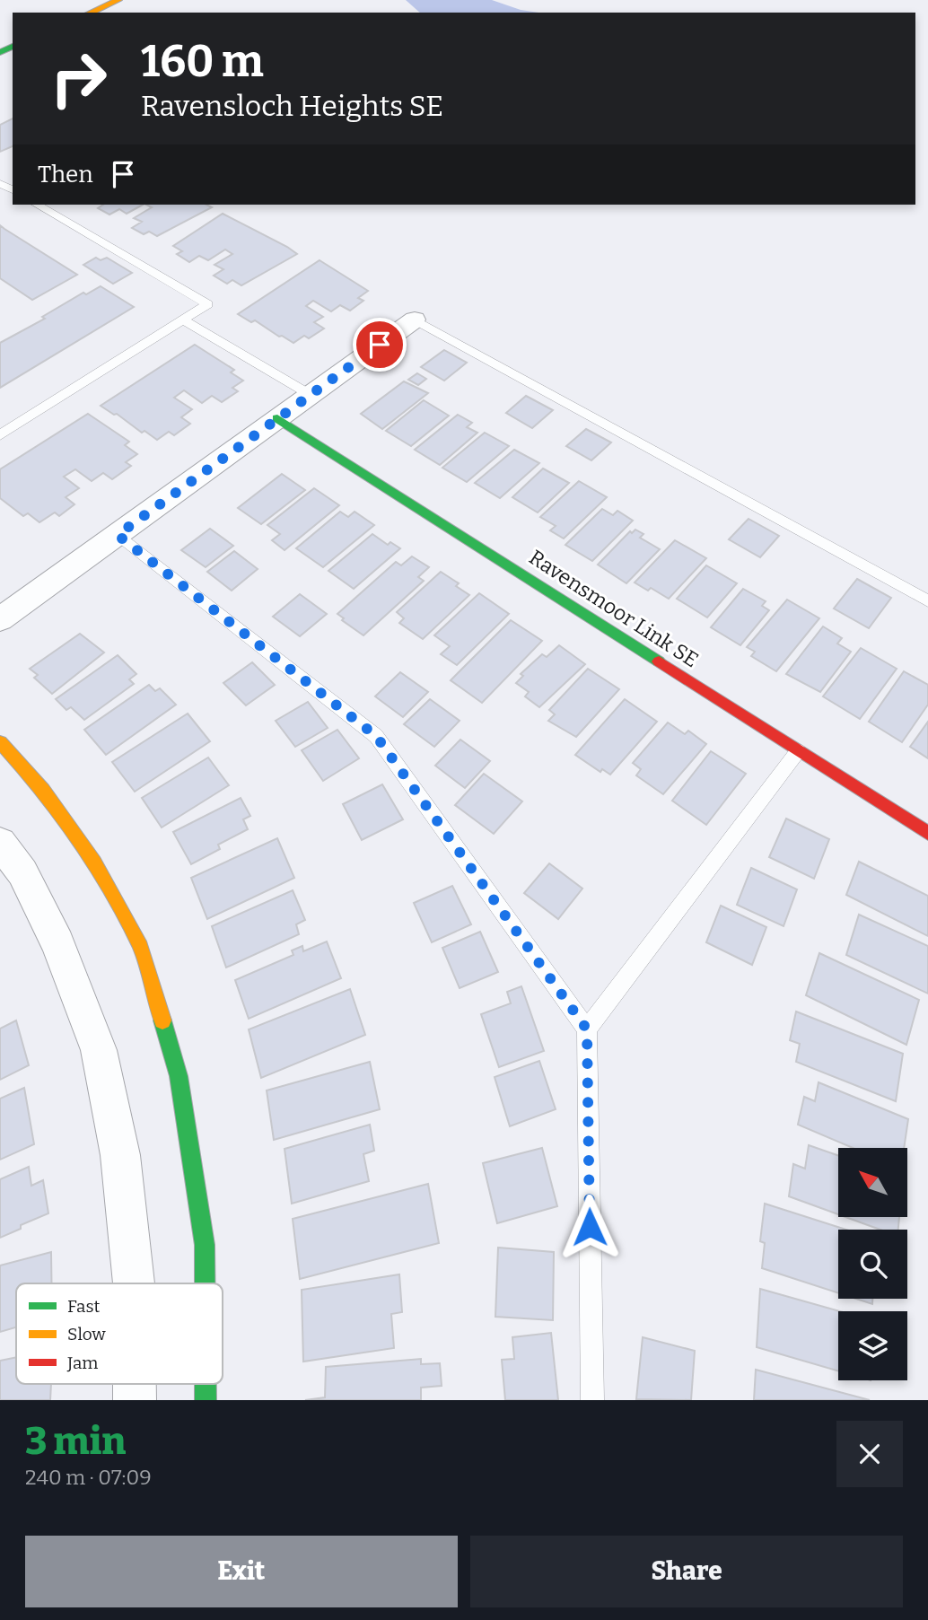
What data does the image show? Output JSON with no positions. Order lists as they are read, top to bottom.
{
  "streets": {
    "street": ["Ravensmoor Link SE"]
  },
  "legend": ["Fast", "Slow", "Jam"],
  "north": "top left",
  "page": {
    "turn": ["160 m", "Ravensloch Heights SE"],
    "then": "Then",
    "heading": ["3 min", "240 m · 07:09"],
    "buttons": ["Exit", "Share"]
  }
}
